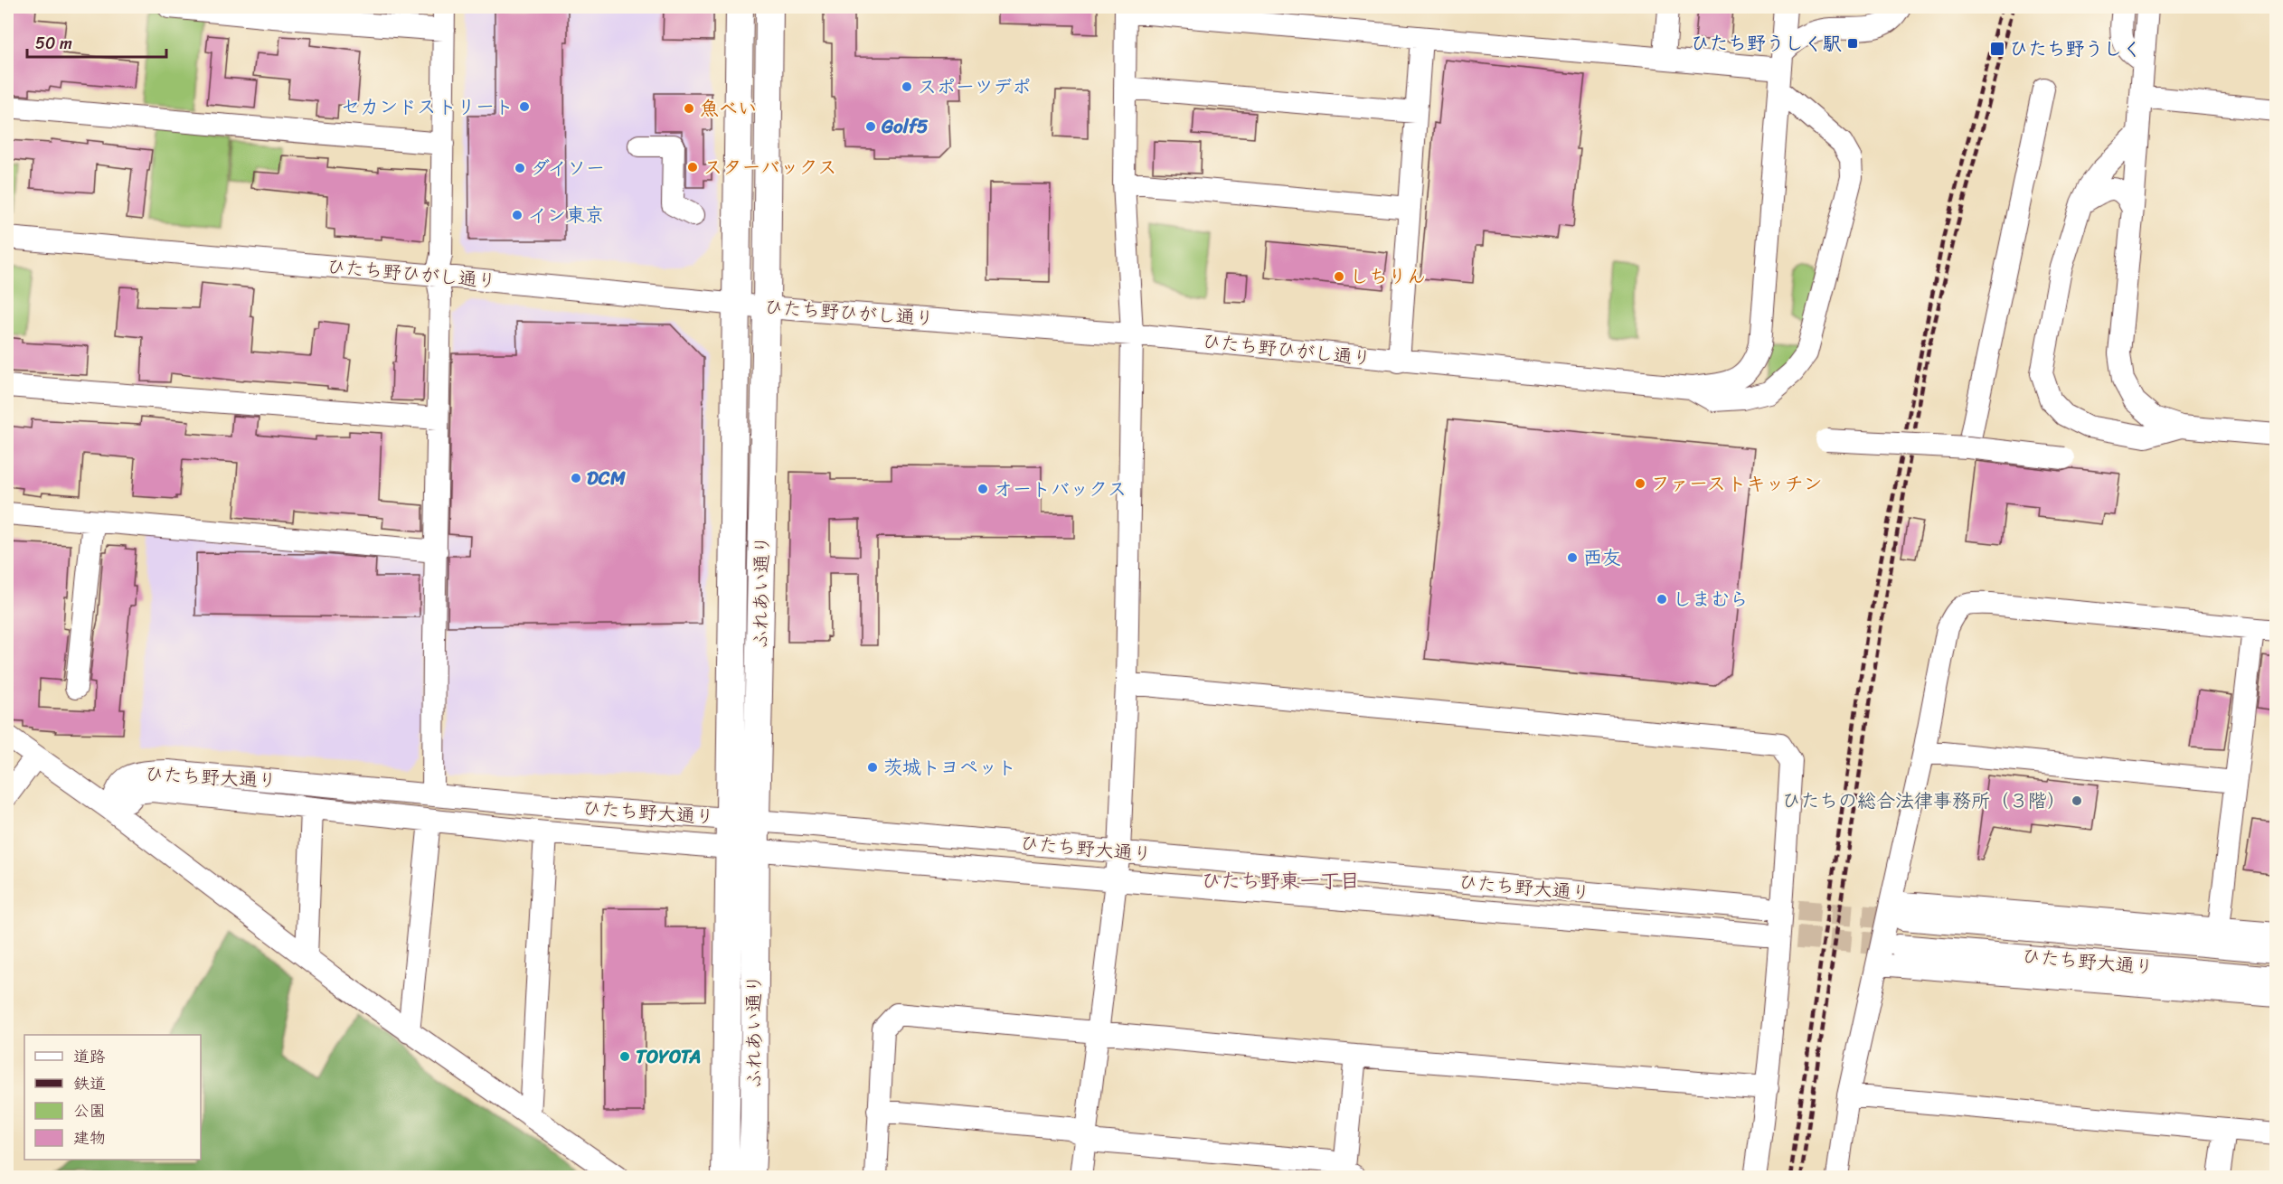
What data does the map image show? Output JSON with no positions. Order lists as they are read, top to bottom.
{
  "streets": {
    "main road": ["ふれあい通り"],
    "street": ["ひたち野ひがし通り", "ひたち野大通り"]
  },
  "crossings": [
    ["ひたち野ひがし通り", "ふれあい通り"],
    ["ふれあい通り", "ひたち野大通り"]
  ],
  "districts": ["ひたち野東一丁目"],
  "places": {
    "transit": ["ひたち野うしく駅", "ひたち野うしく"],
    "other": [
      "スポーツデポ",
      "セカンドストリート",
      "魚べい",
      "Golf5",
      "スターバックス",
      "ダイソー",
      "イン東京",
      "しちりん",
      "DCM",
      "ファーストキッチン",
      "オートバックス",
      "西友",
      "しまむら",
      "茨城トヨペット",
      "ひたちの総合法律事務所（３階）",
      "TOYOTA"
    ]
  },
  "legend": [
    "道路",
    "鉄道",
    "公園",
    "建物"
  ],
  "scale_bar": "50 m"
}
